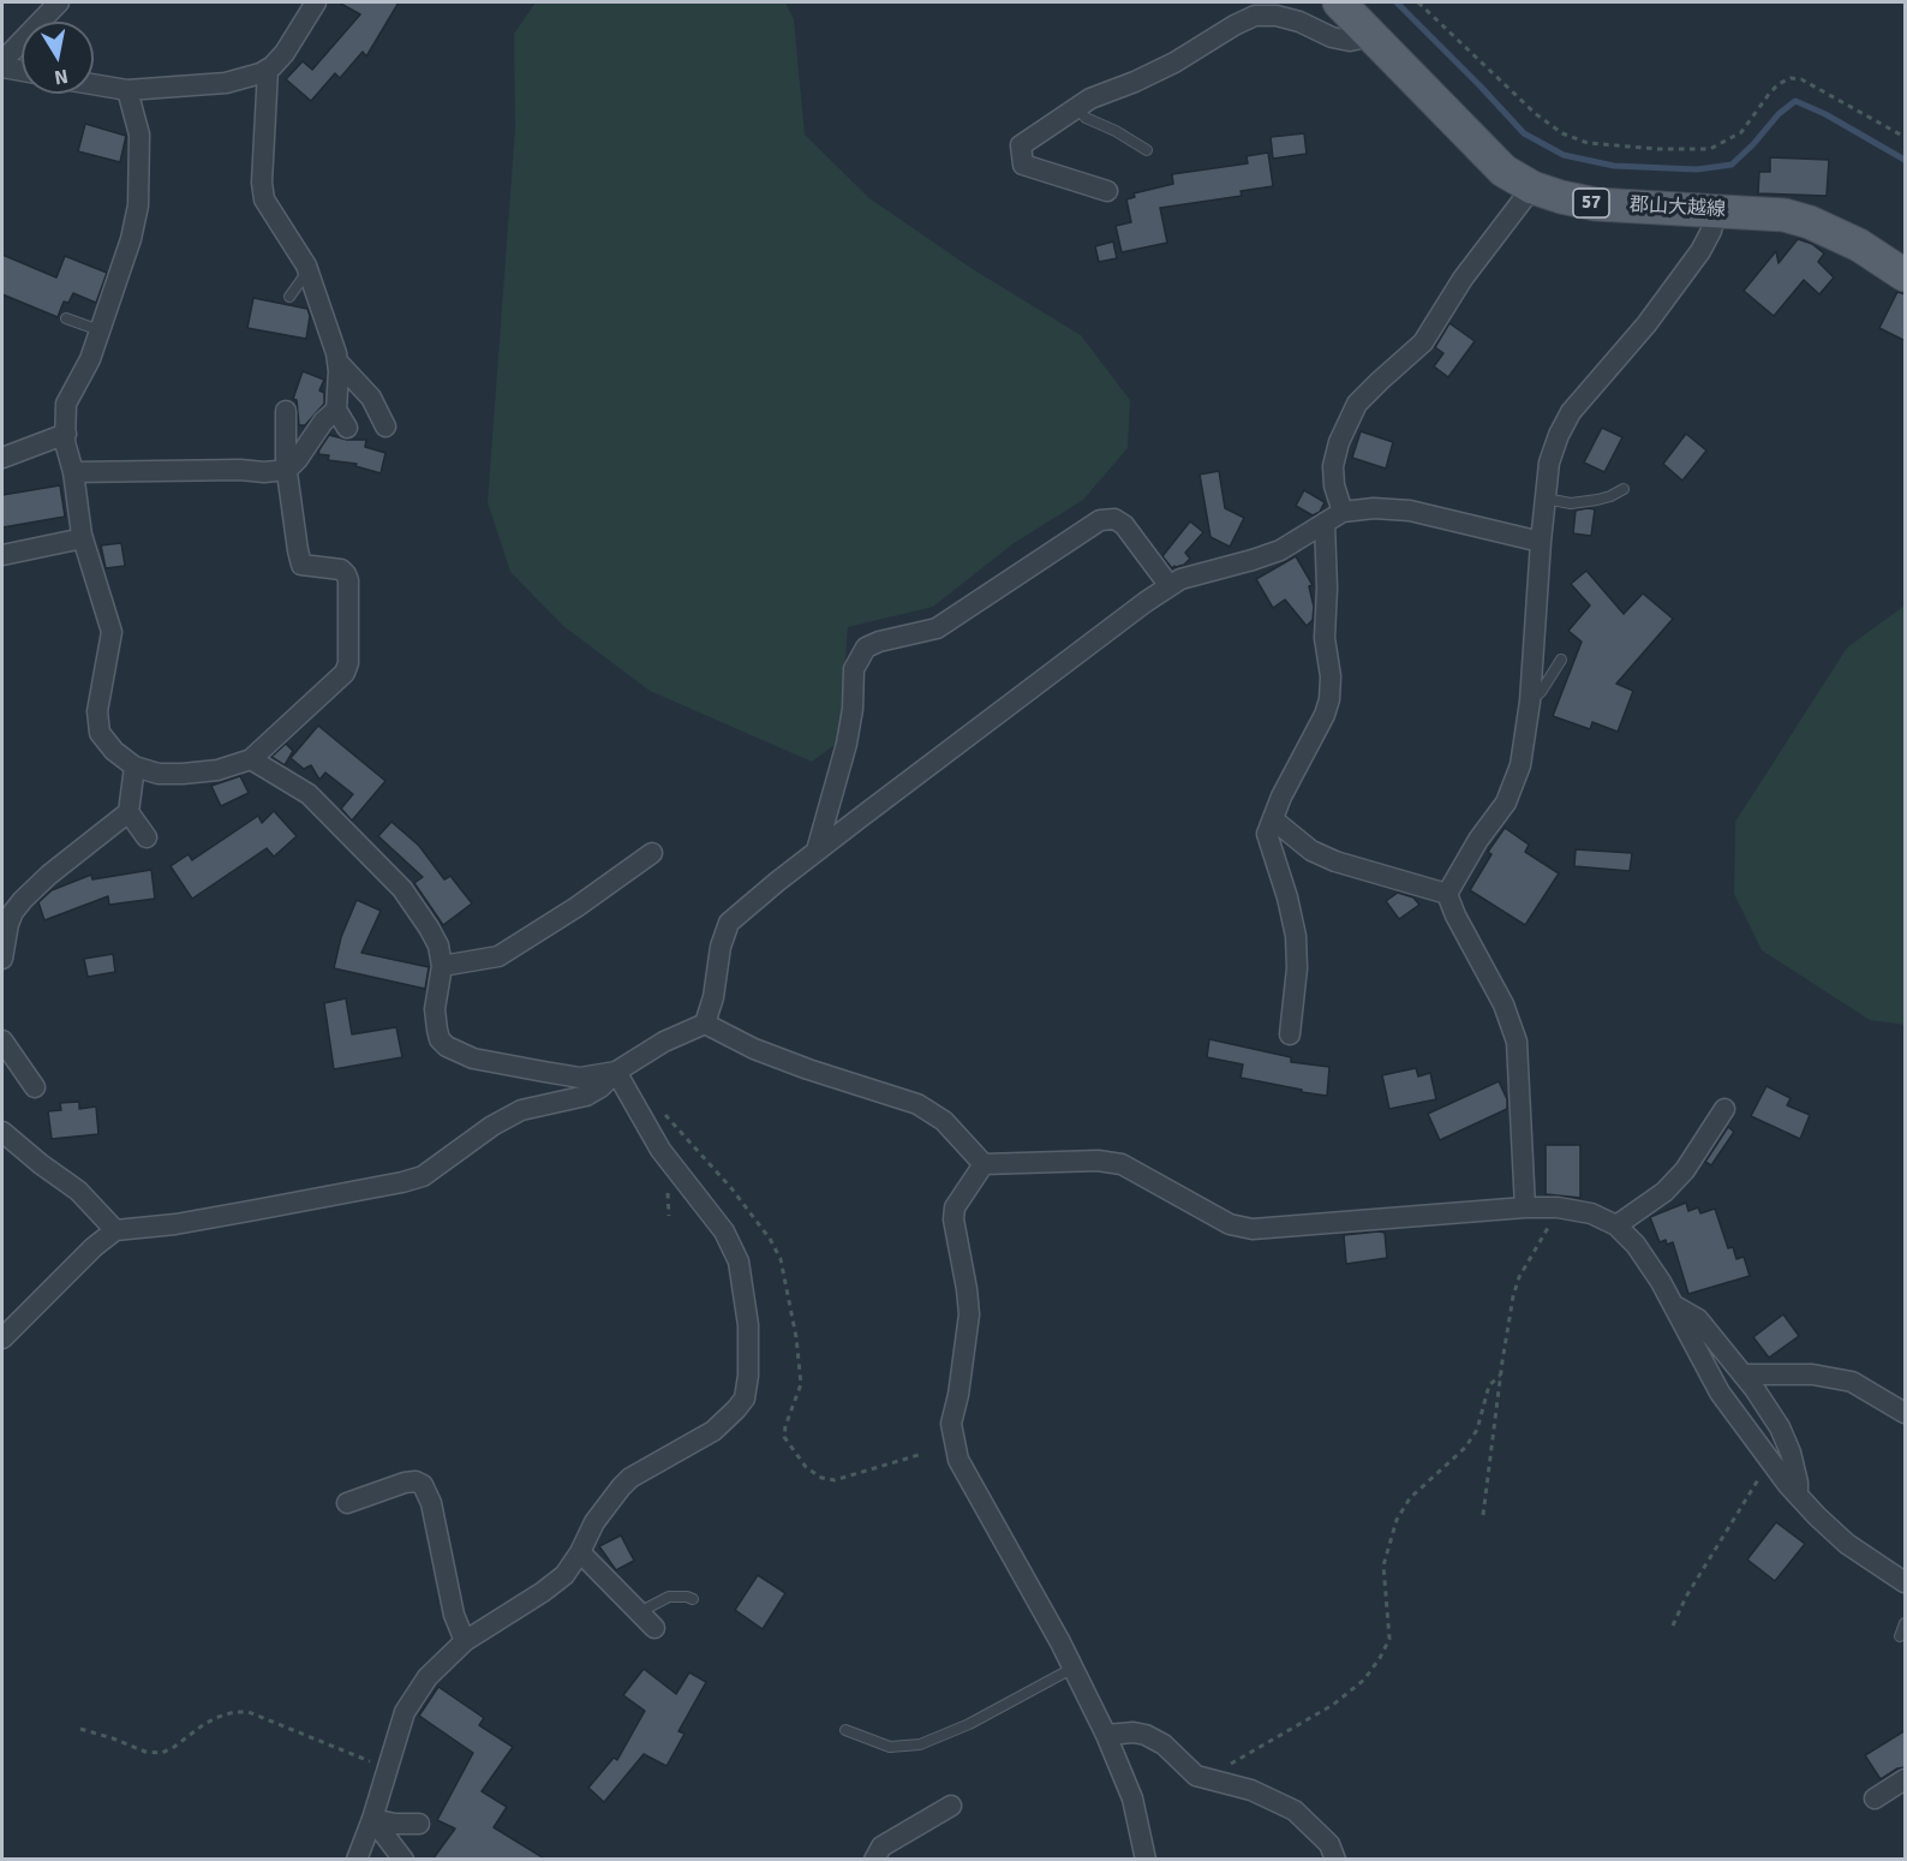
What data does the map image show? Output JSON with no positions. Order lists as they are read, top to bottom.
{
  "streets": {
    "main road": ["57", "郡山大越線"]
  },
  "north": "bottom"
}
